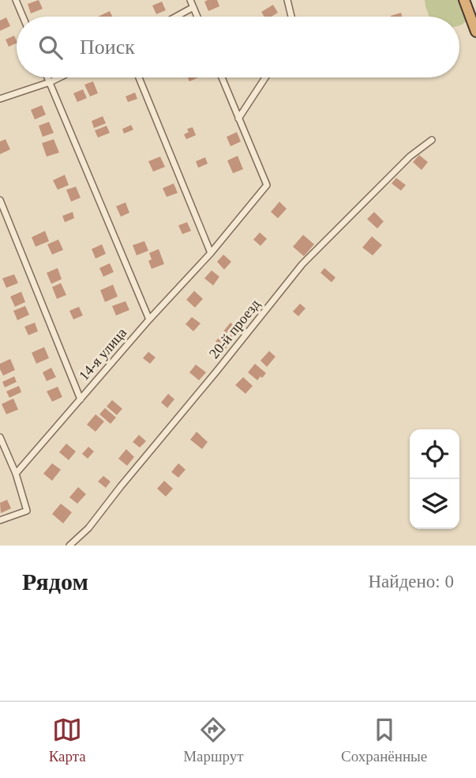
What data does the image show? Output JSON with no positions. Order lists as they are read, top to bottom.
{
  "streets": {
    "street": ["20-й проезд", "14-я улица"]
  },
  "page": {
    "search": "Поиск",
    "heading": ["Рядом", "Найдено: 0"],
    "nav": ["Карта", "Маршрут", "Сохранённые"]
  }
}
